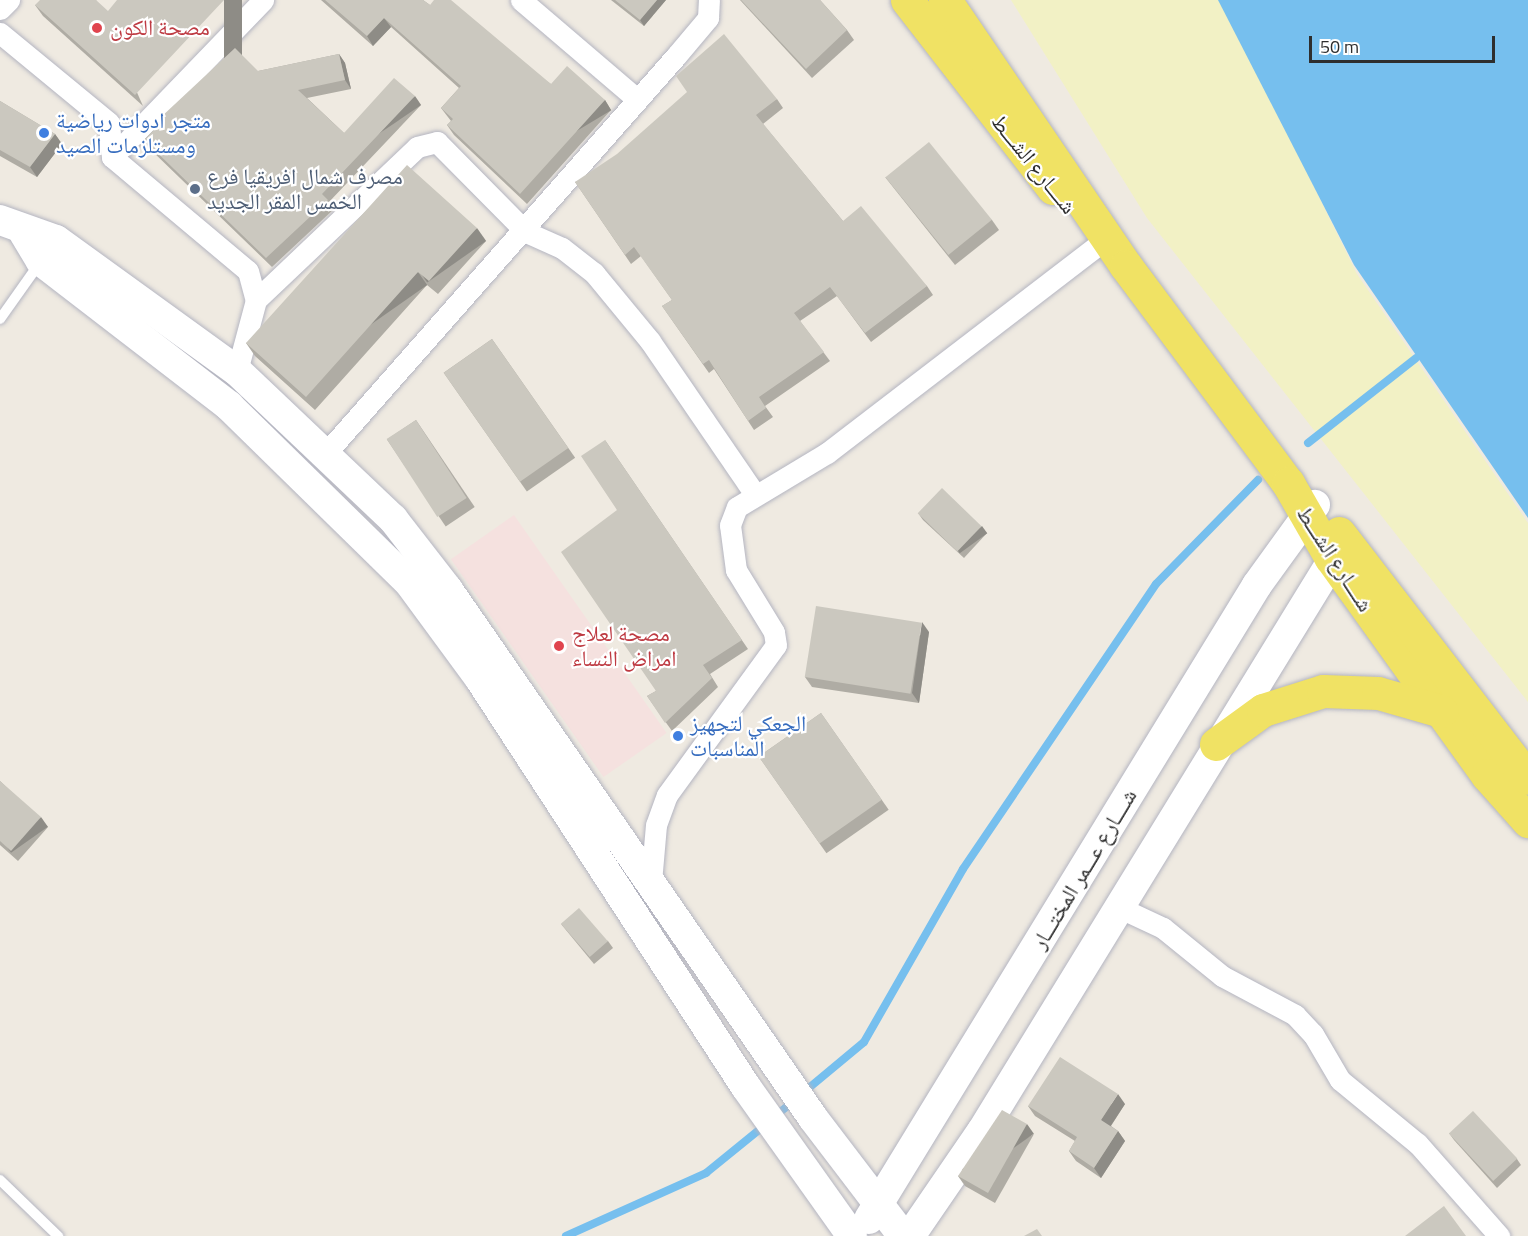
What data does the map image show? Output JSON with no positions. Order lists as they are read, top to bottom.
{
  "streets": {
    "main road": ["شــــارع الشـــط"],
    "street": ["شــــارع عـــمر المختـــار"]
  },
  "crossings": [
    ["شــــارع الشـــط", "شــــارع عـــمر المختـــار"]
  ],
  "places": [
    "مصحة الكون",
    "متجر ادوات رياضية ومستلزمات الصيد",
    "مصرف شمال افريقيا فرع الخمس المقر الجديد",
    "مصحة لعلاج امراض النساء",
    "الجعكي لتجهيز المناسبات"
  ],
  "scale_bar": "50 m"
}
